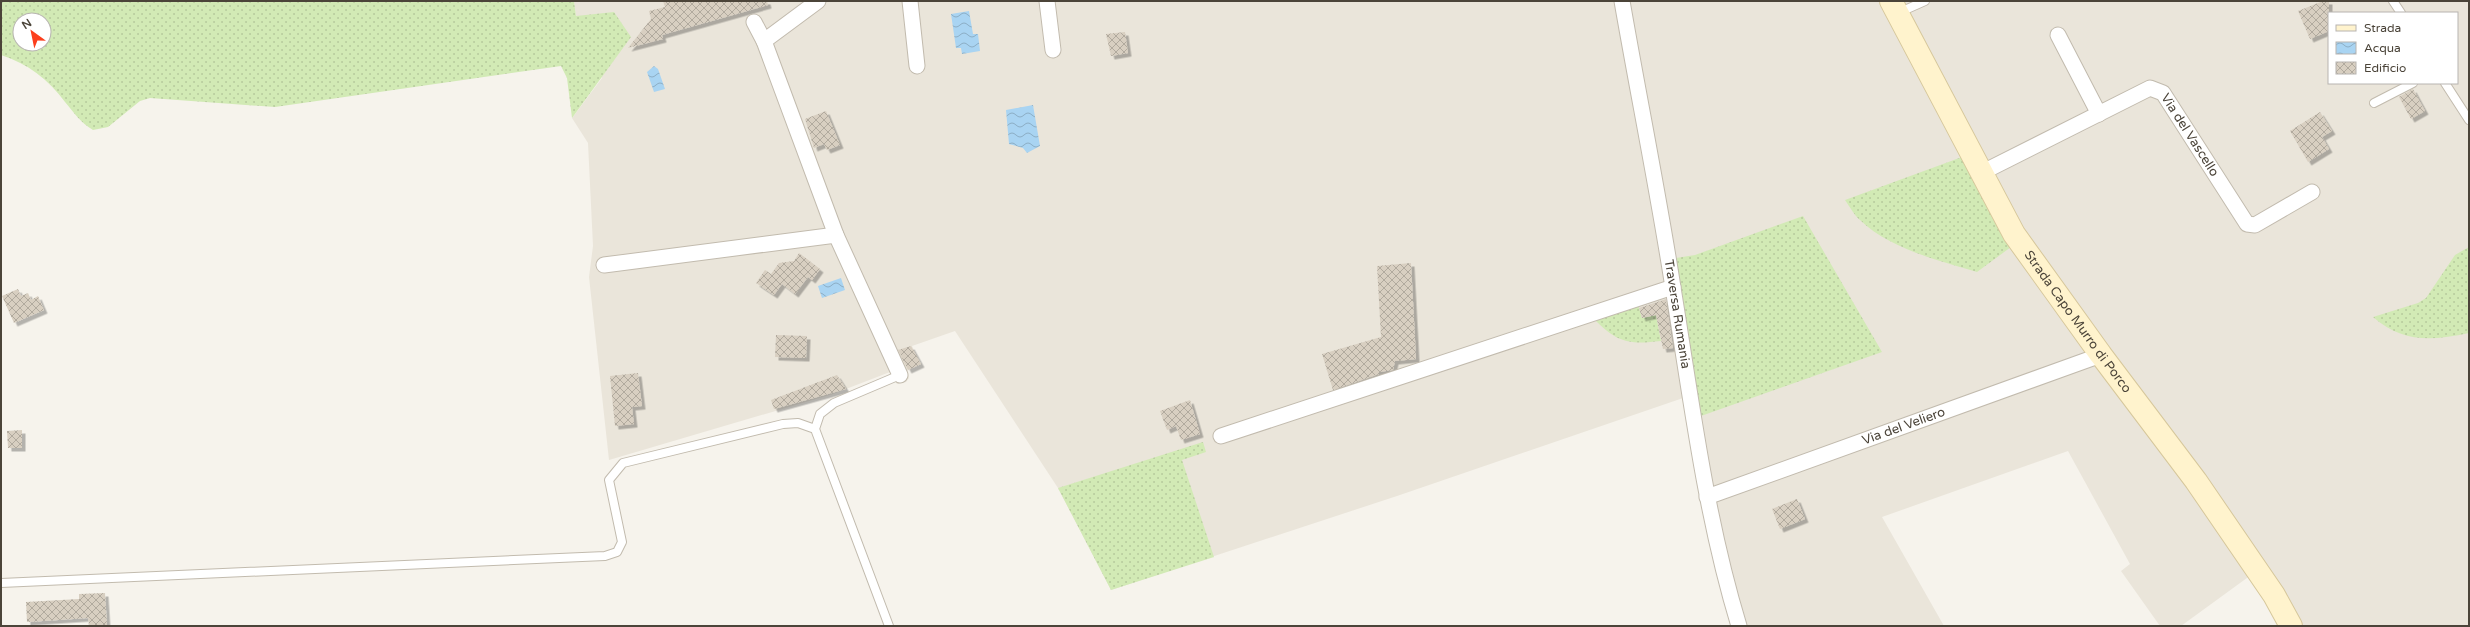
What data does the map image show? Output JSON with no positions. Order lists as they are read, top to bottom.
{
  "streets": {
    "street": [
      "Via del Vascello",
      "Traversa Rumania",
      "Strada Capo Murro di Porco",
      "Via del Veliero"
    ]
  },
  "crossings": [
    ["Via del Vascello", "Strada Capo Murro di Porco"],
    ["Traversa Rumania", "Via del Veliero"],
    ["Strada Capo Murro di Porco", "Via del Veliero"]
  ],
  "legend": ["Strada", "Acqua", "Edificio"],
  "north": "top left"
}
